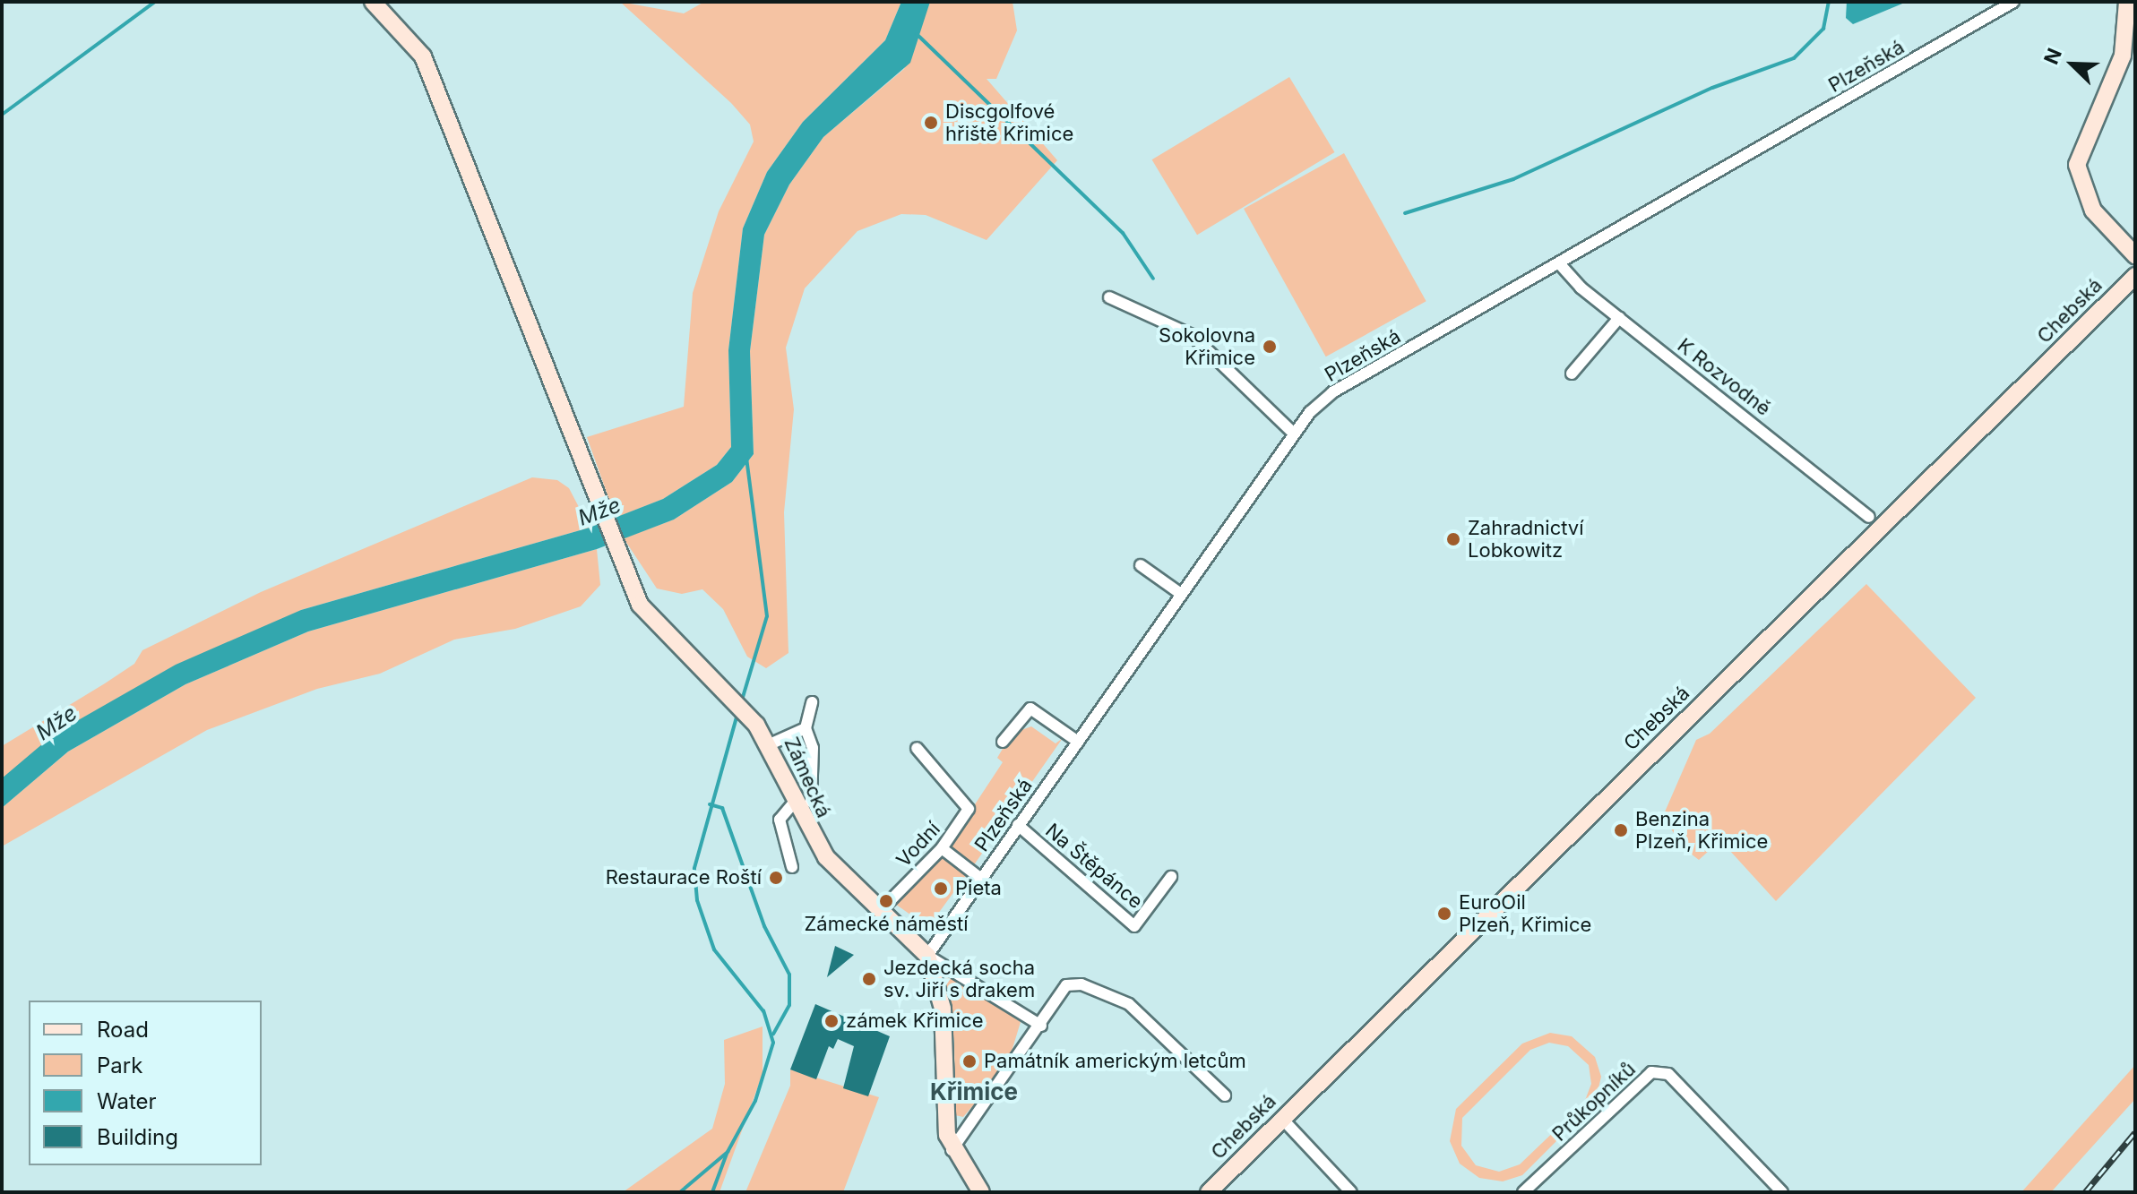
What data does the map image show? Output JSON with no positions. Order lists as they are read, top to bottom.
{
  "streets": {
    "main road": ["Chebská", "Zámecká"],
    "street": [
      "Plzeňská",
      "K Rozvodně",
      "Vodní",
      "Na Štěpánce",
      "Průkopníků"
    ]
  },
  "crossings": [
    ["Plzeňská", "K Rozvodně"],
    ["Plzeňská", "Zámecká"],
    ["Plzeňská", "Na Štěpánce"]
  ],
  "districts": ["Křimice"],
  "water": ["Mže"],
  "places": [
    "Discgolfové hřiště Křimice",
    "Sokolovna Křimice",
    "Zahradnictví Lobkowitz",
    "Benzina Plzeň, Křimice",
    "Restaurace Roští",
    "Pieta",
    "Zámecké náměstí",
    "EuroOil Plzeň, Křimice",
    "Jezdecká socha sv. Jiří s drakem",
    "zámek Křimice",
    "Památník americkým letcům"
  ],
  "legend": [
    "Road",
    "Park",
    "Water",
    "Building"
  ],
  "north": "top left"
}
